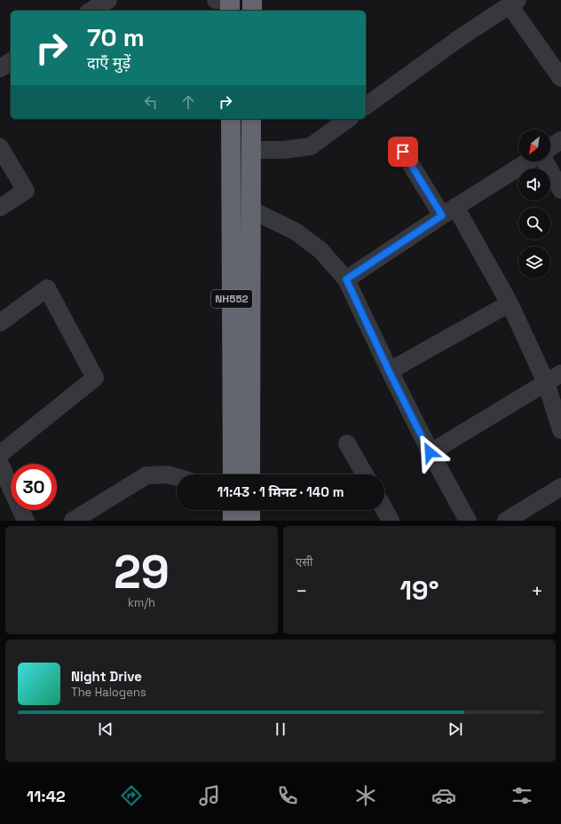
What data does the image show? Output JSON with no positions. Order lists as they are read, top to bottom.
{
  "streets": {
    "highway": ["NH552"]
  },
  "north": "bottom left",
  "page": {
    "turn": ["70 m", "दाएँ मुड़ें"],
    "limit": "30",
    "trip": "11:43 · 1 मिनट · 140 m",
    "tile": [
      ["29", "km/h"],
      "एसी"
    ],
    "heat": ["−", "19°", "+"],
    "song": ["Night Drive", "The Halogens"],
    "tabs": "11:42"
  }
}
